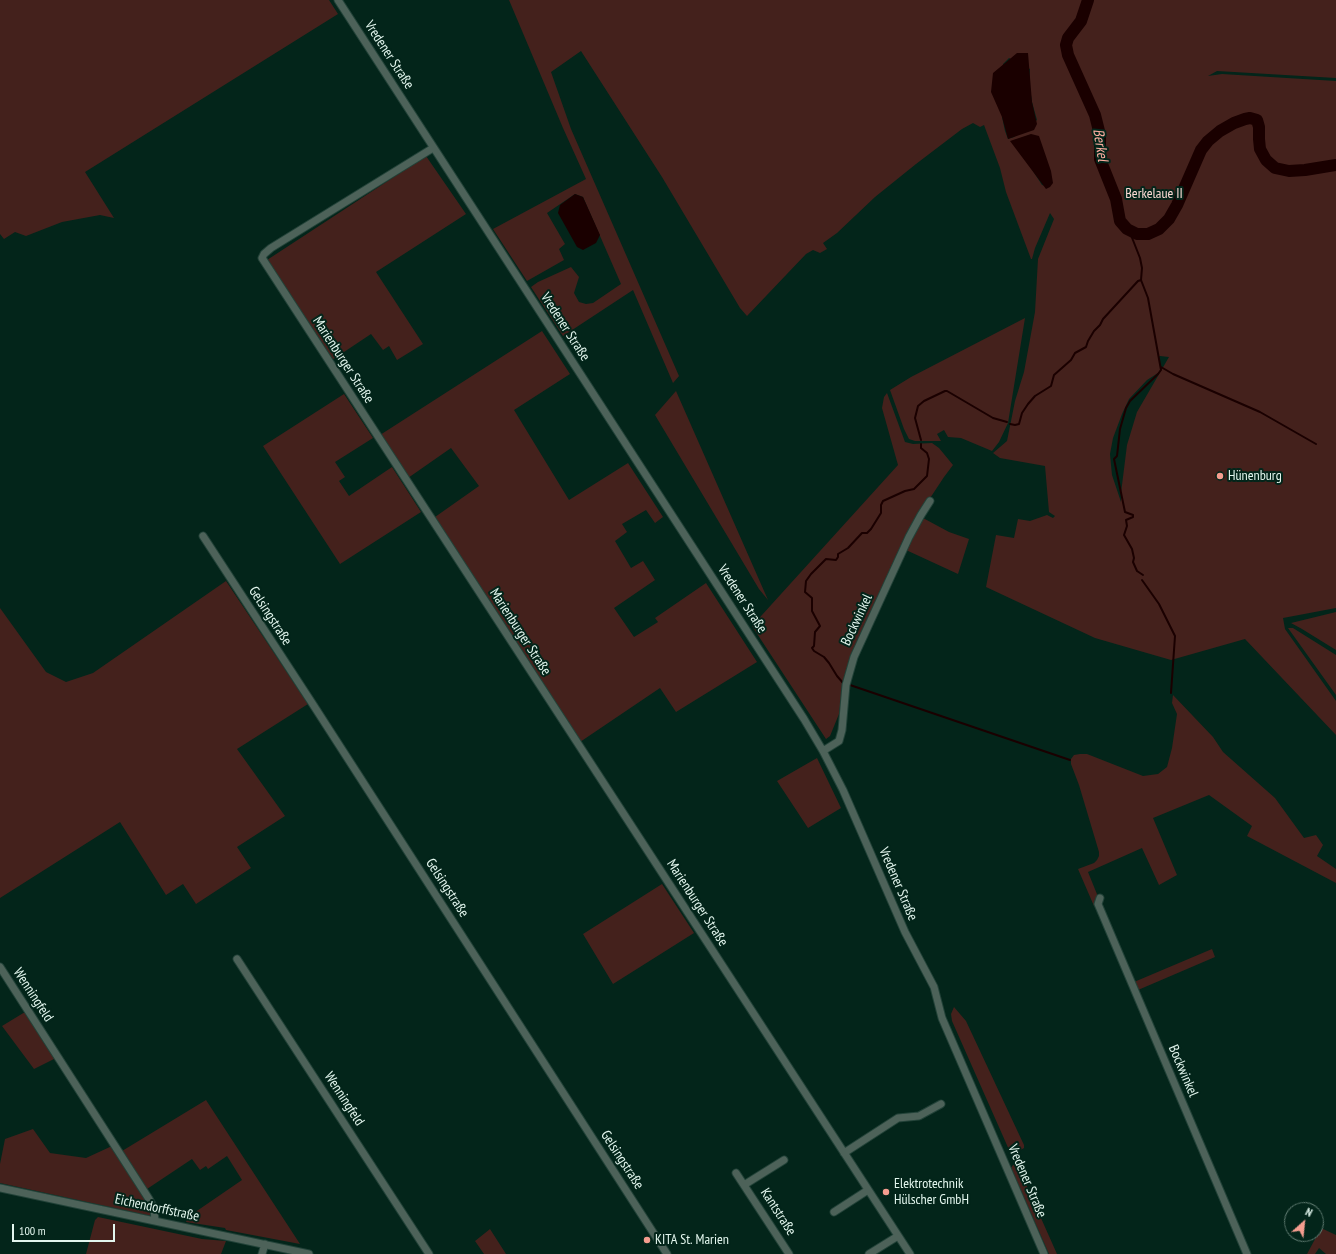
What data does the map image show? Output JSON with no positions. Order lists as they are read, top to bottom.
{
  "streets": {
    "street": [
      "Vredener Straße",
      "Marienburger Straße",
      "Gelsingstraße",
      "Bockwinkel",
      "Wenningfeld",
      "Eichendorffstraße",
      "Kantstraße"
    ]
  },
  "crossings": [
    ["Vredener Straße", "Marienburger Straße"],
    ["Vredener Straße", "Bockwinkel"],
    ["Wenningfeld", "Eichendorffstraße"]
  ],
  "water": ["Berkel"],
  "parks": ["Berkelaue II"],
  "places": ["Hünenburg", "Elektrotechnik Hülscher GmbH", "KITA St. Marien"],
  "scale_bar": "100 m",
  "north": "top right"
}
